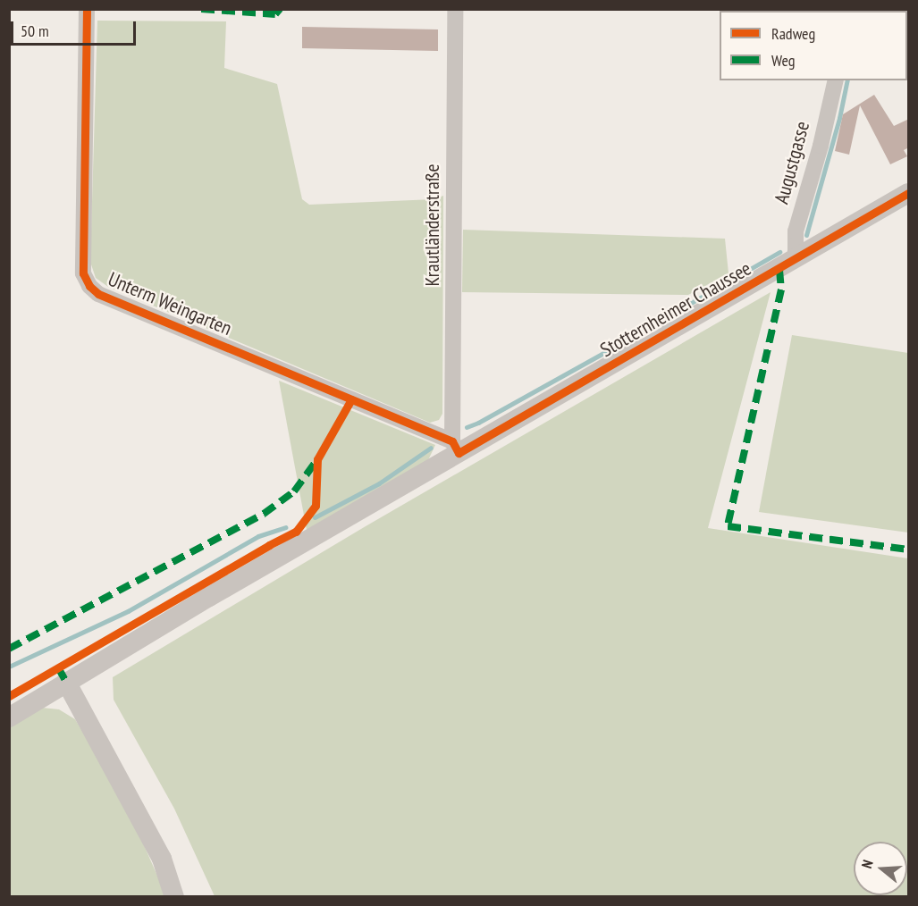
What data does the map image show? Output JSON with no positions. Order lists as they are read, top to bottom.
{
  "streets": {
    "street": [
      "Augustgasse",
      "Krautländerstraße",
      "Unterm Weingarten",
      "Stotternheimer Chaussee"
    ]
  },
  "crossings": [
    ["Augustgasse", "Stotternheimer Chaussee"],
    ["Krautländerstraße", "Unterm Weingarten"],
    ["Krautländerstraße", "Stotternheimer Chaussee"],
    ["Unterm Weingarten", "Stotternheimer Chaussee"]
  ],
  "legend": ["Radweg", "Weg"],
  "scale_bar": "50 m",
  "north": "left"
}
